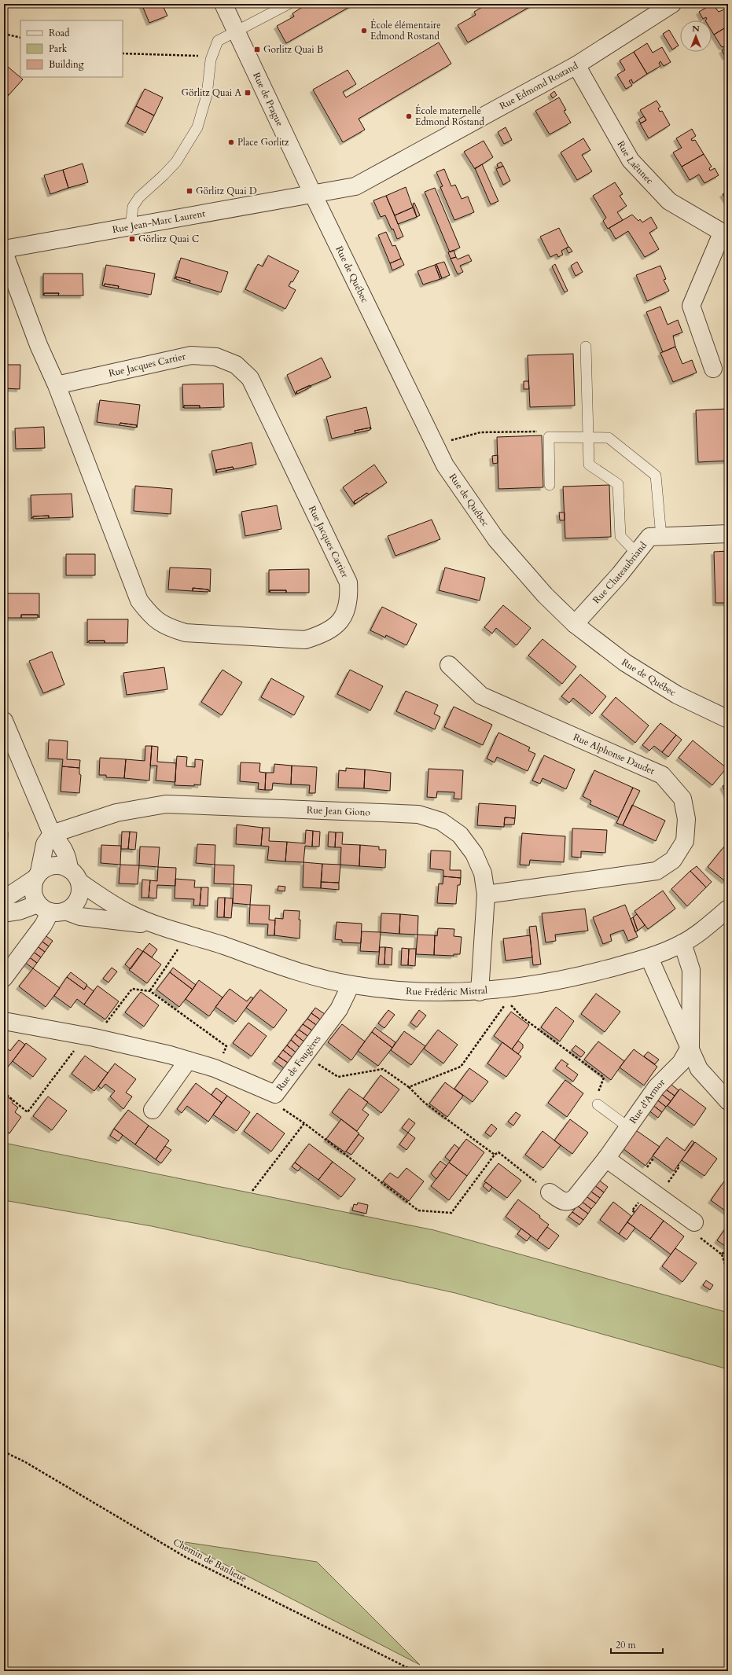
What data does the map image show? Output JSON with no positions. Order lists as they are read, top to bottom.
{
  "streets": {
    "street": [
      "Rue Edmond Rostand",
      "Rue de Prague",
      "Rue Laënnec",
      "Rue Jean-Marc Laurent",
      "Rue de Québec",
      "Rue Jacques Cartier",
      "Rue Chateaubriand",
      "Rue Alphonse Daudet",
      "Rue Jean Giono",
      "Rue Frédéric Mistral",
      "Rue de Fougères",
      "Rue d'Armor"
    ],
    "path": ["Chemin de Banlieue"]
  },
  "crossings": [
    ["Rue Edmond Rostand", "Rue de Prague"],
    ["Rue Edmond Rostand", "Rue Laënnec"],
    ["Rue Edmond Rostand", "Rue Jean-Marc Laurent"],
    ["Rue Edmond Rostand", "Rue de Québec"],
    ["Rue de Prague", "Rue Jean-Marc Laurent"],
    ["Rue de Prague", "Rue de Québec"],
    ["Rue Jean-Marc Laurent", "Rue de Québec"],
    ["Rue de Québec", "Rue Chateaubriand"],
    ["Rue Alphonse Daudet", "Rue Jean Giono"],
    ["Rue Jean Giono", "Rue Frédéric Mistral"],
    ["Rue Frédéric Mistral", "Rue de Fougères"]
  ],
  "places": {
    "other": ["École élémentaire Edmond Rostand", "École maternelle Edmond Rostand", "Place Gorlitz"],
    "transit": [
      "Gorlitz Quai B",
      "Görlitz Quai A",
      "Görlitz Quai D",
      "Görlitz Quai C"
    ]
  },
  "legend": ["Road", "Park", "Building"],
  "scale_bar": "20 m",
  "north": "top"
}
